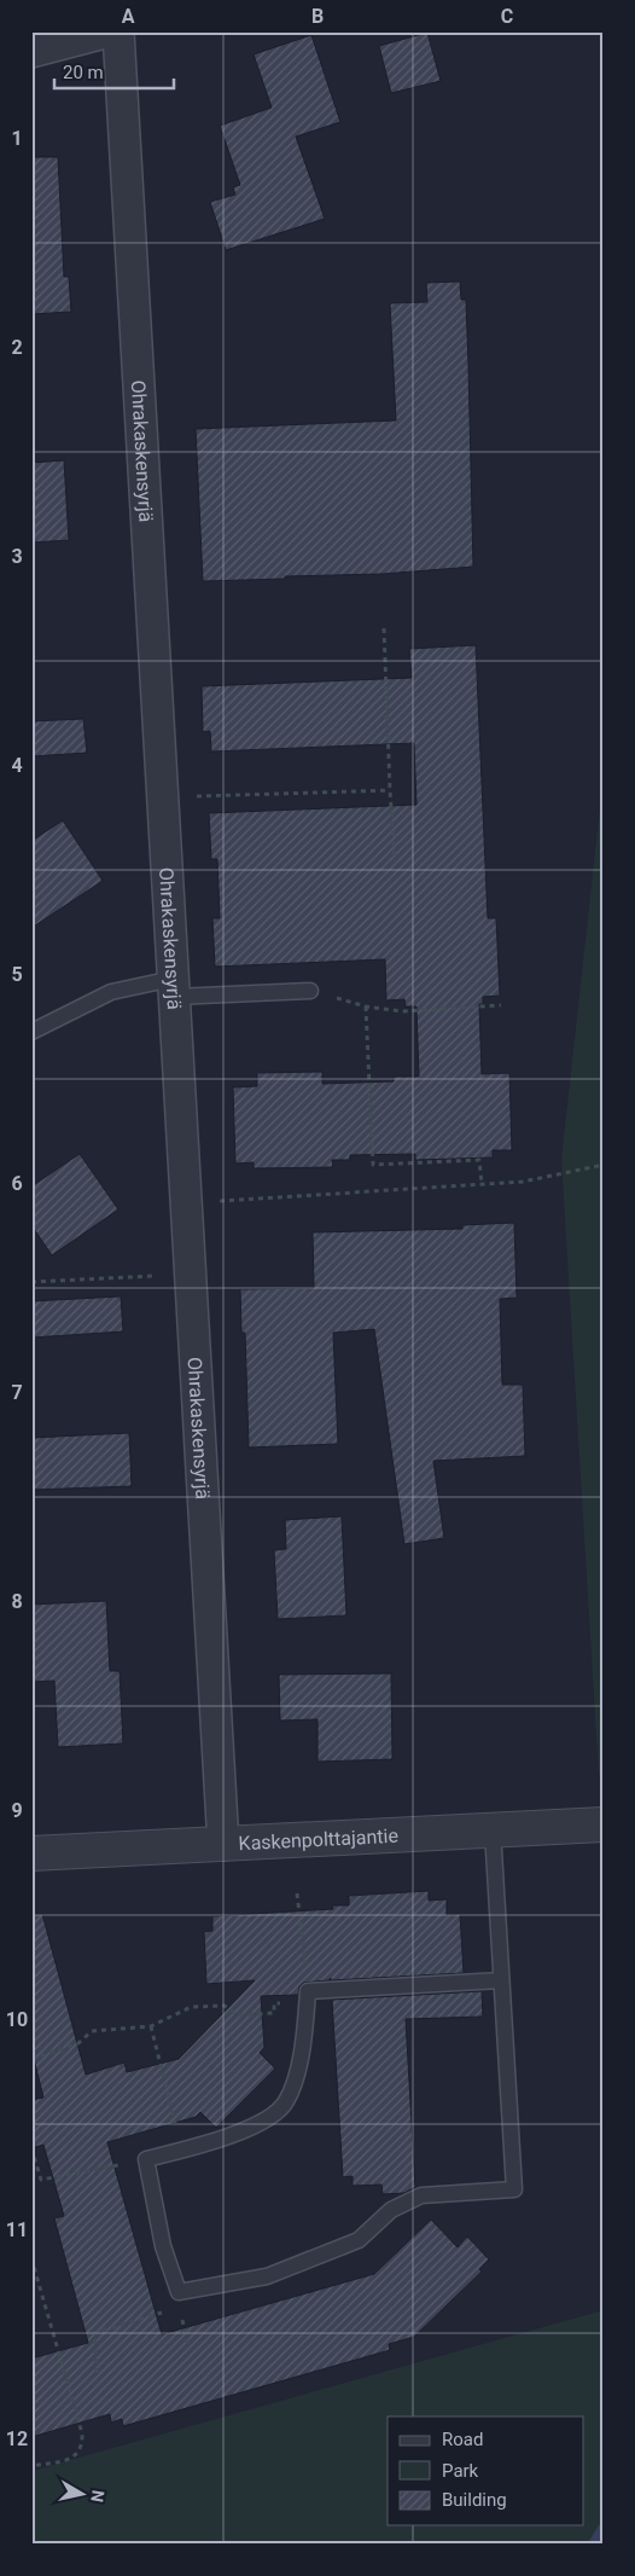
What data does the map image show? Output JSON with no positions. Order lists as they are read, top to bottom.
{
  "streets": {
    "street": ["Ohrakaskensyrjä", "Kaskenpolttajantie"]
  },
  "crossings": [
    ["Ohrakaskensyrjä", "Kaskenpolttajantie"]
  ],
  "legend": ["Road", "Park", "Building"],
  "scale_bar": "20 m",
  "north": "right",
  "grid": {
    "columns": ["A", "B", "C"],
    "rows": [
      "1",
      "2",
      "3",
      "4",
      "5",
      "6",
      "7",
      "8",
      "9",
      "10",
      "11",
      "12"
    ]
  }
}
